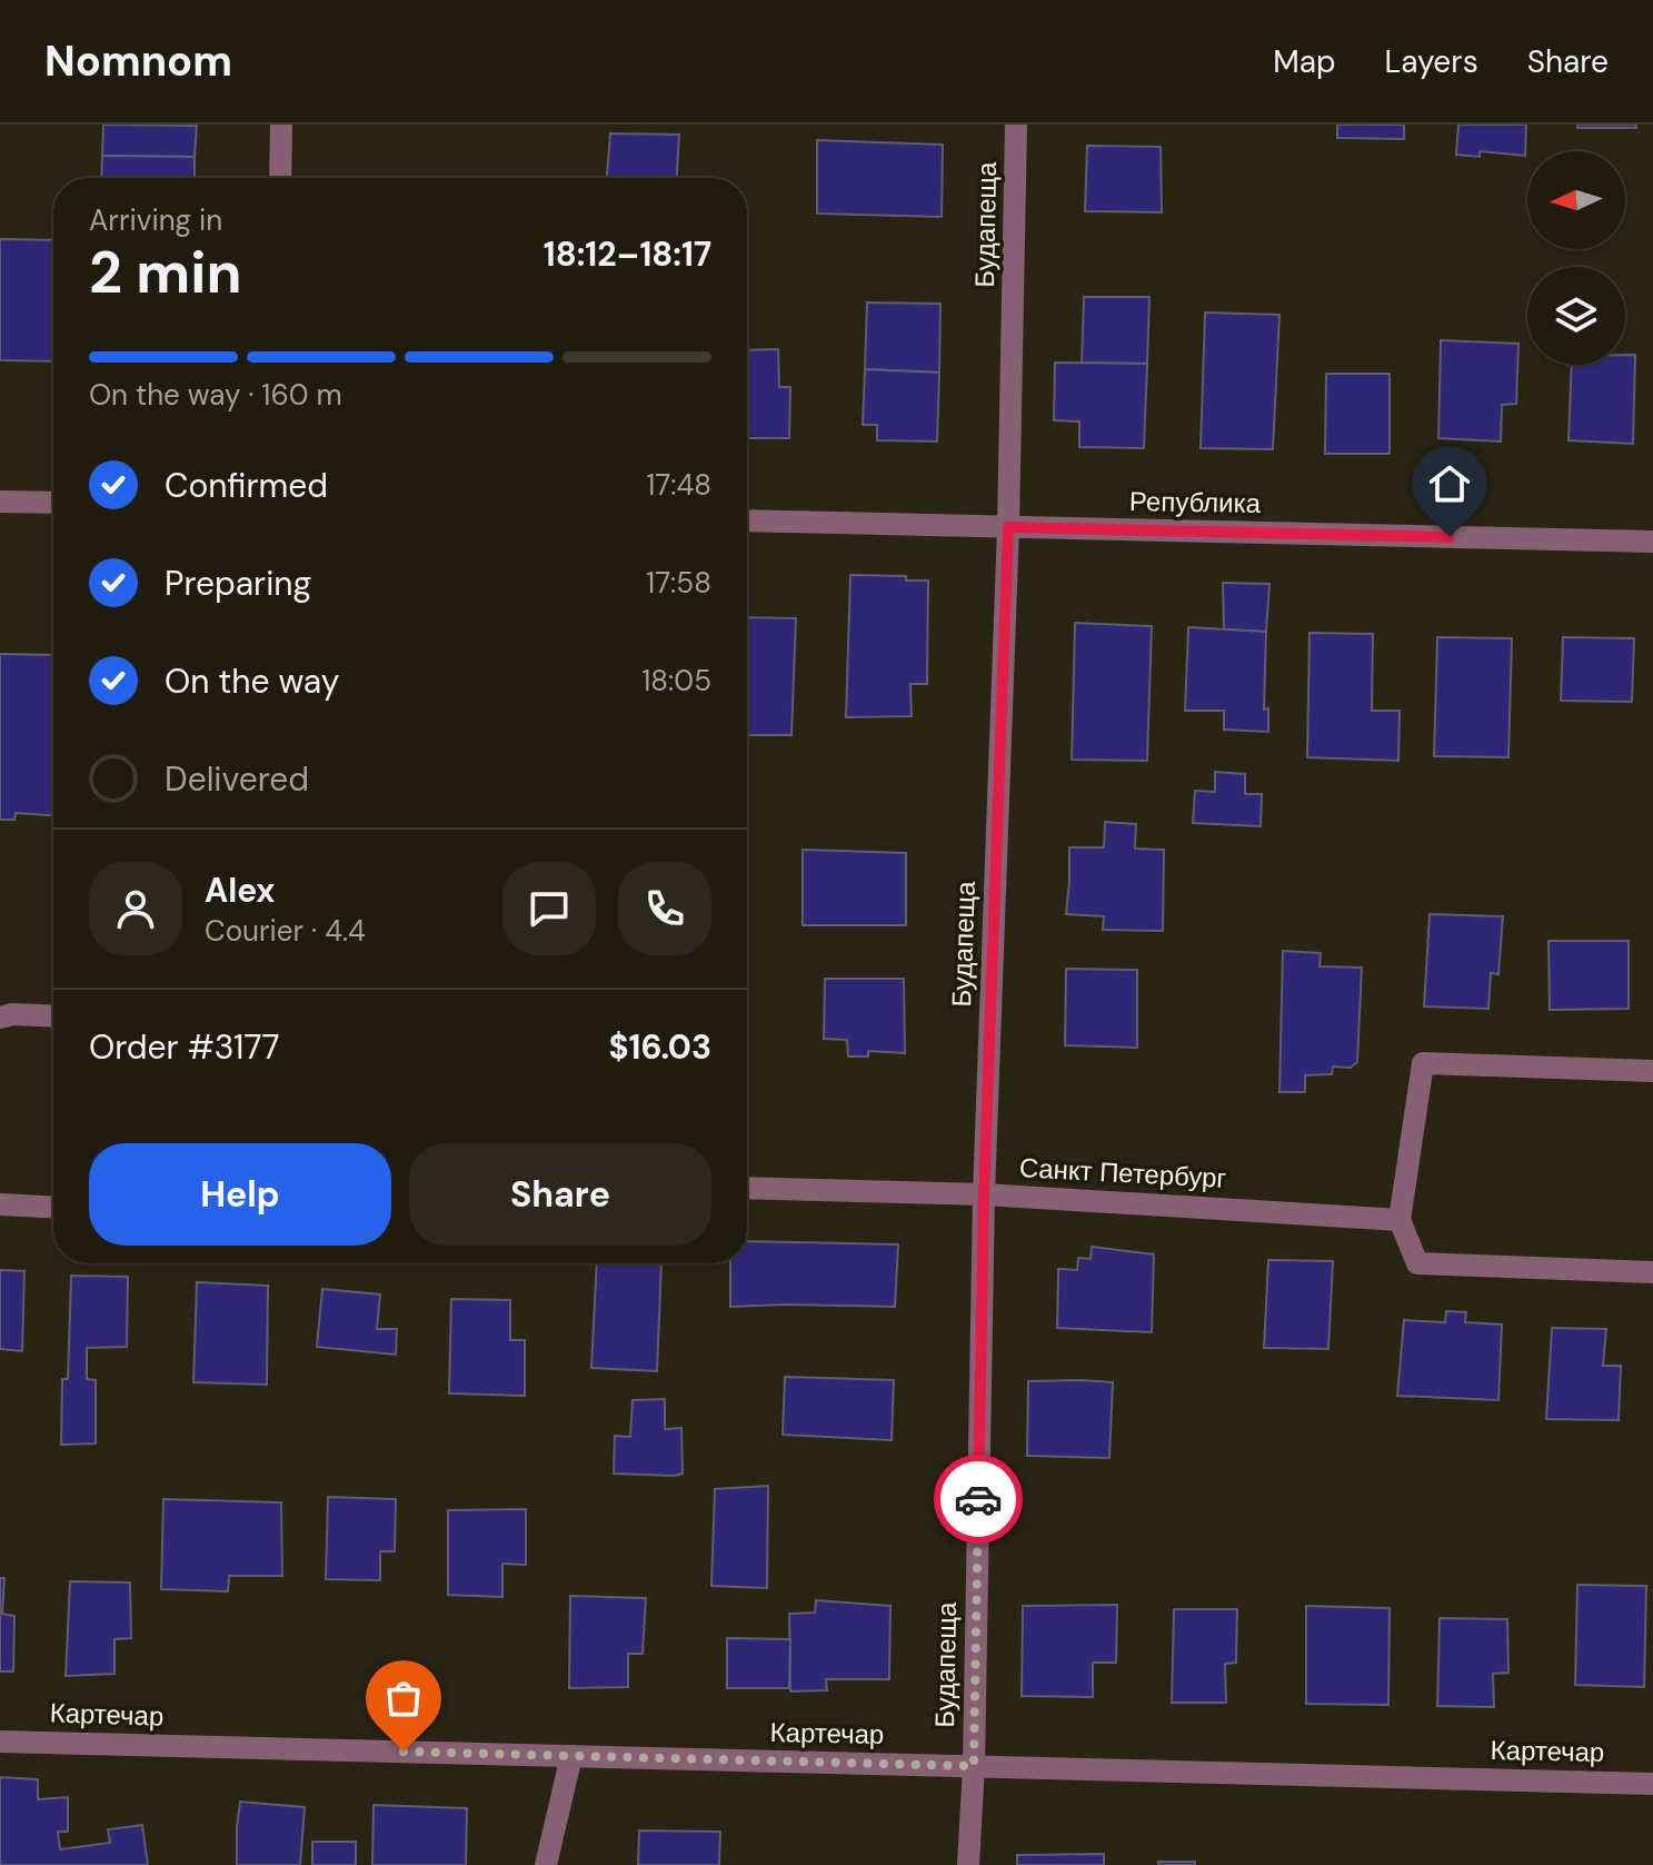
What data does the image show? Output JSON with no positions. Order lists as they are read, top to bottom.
{
  "streets": {
    "street": [
      "Будапеща",
      "Република",
      "Санкт Петербург",
      "Картечар"
    ]
  },
  "crossings": [
    ["Будапеща", "Република"],
    ["Будапеща", "Санкт Петербург"],
    ["Будапеща", "Картечар"]
  ],
  "north": "left",
  "page": {
    "header": "Nomnom",
    "nav": ["Map", "Layers", "Share"],
    "heading": ["2 min", "Arriving in", "18:12–18:17"],
    "panel": [
      "Alex",
      "Courier · 4.4",
      "Order #3177",
      "$16.03"
    ],
    "bar": "On the way · 160 m",
    "list": [
      ["Confirmed", "17:48"],
      ["Preparing", "17:58"],
      ["On the way", "18:05"],
      "Delivered"
    ],
    "buttons": ["Help", "Share"]
  }
}
